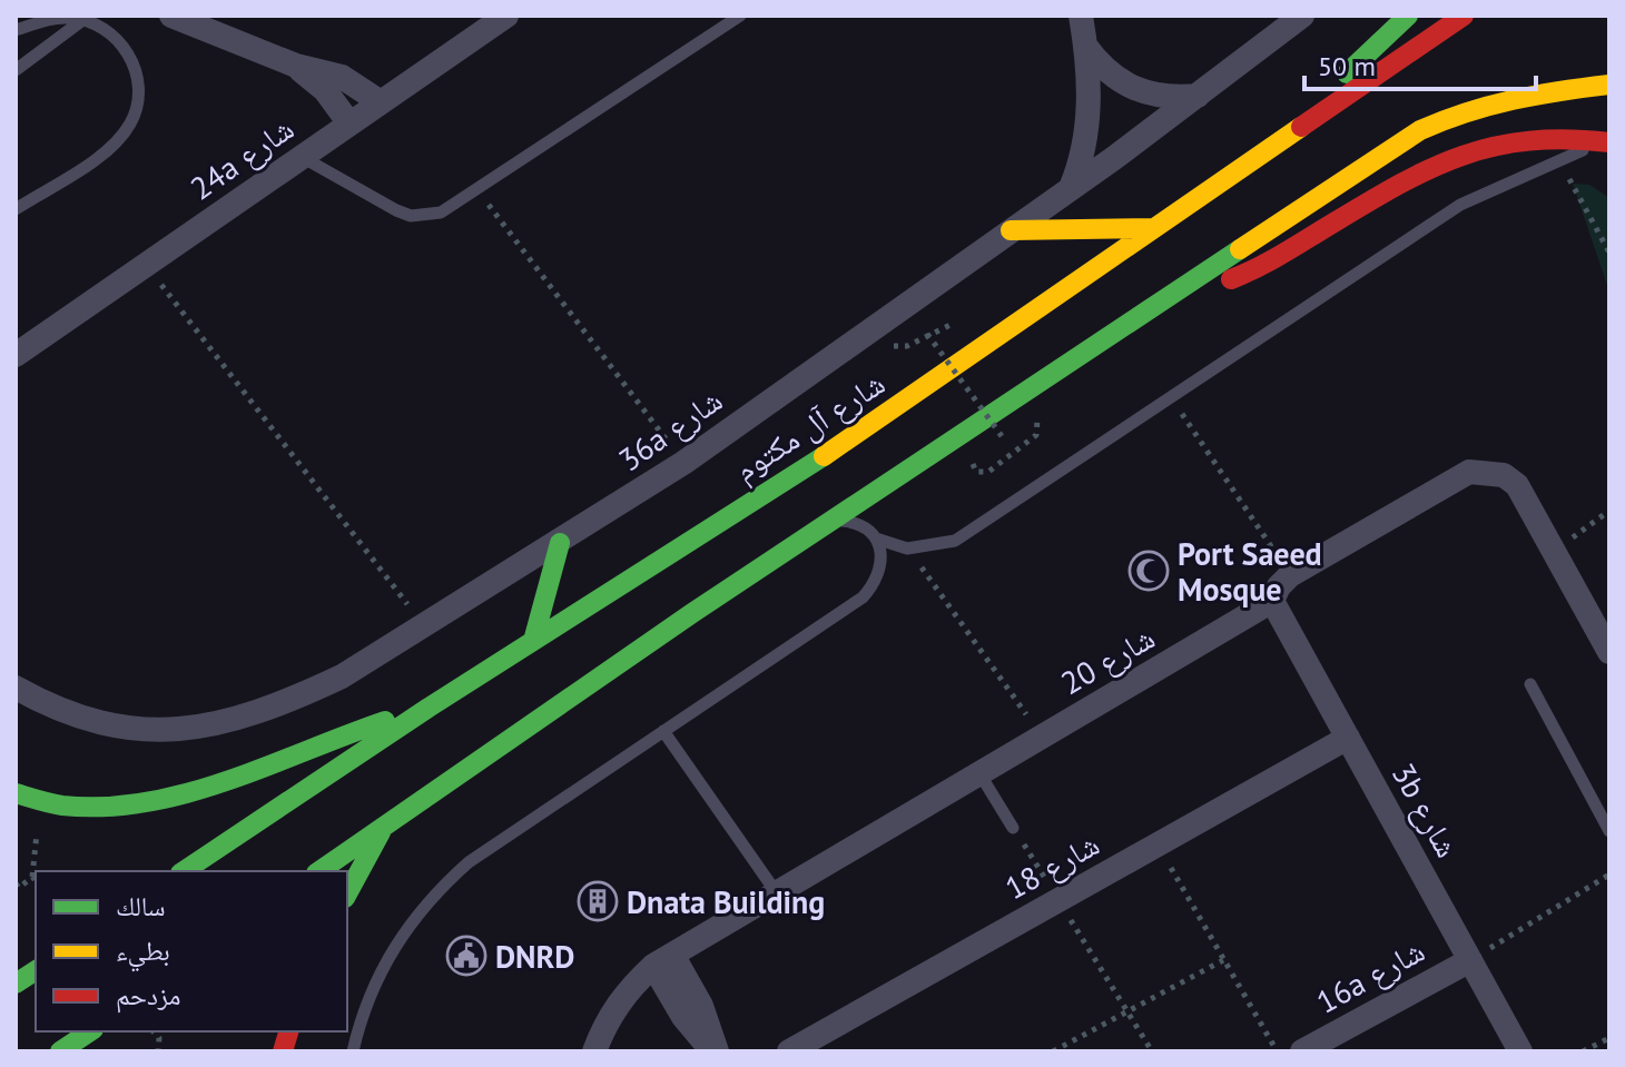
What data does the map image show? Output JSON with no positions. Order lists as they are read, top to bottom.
{
  "streets": {
    "main road": ["شارع آل مكتوم"],
    "street": [
      "24a شارع",
      "36a شارع",
      "شارع 20",
      "3b شارع",
      "شارع 18",
      "16a شارع"
    ]
  },
  "crossings": [
    ["شارع 20", "3b شارع"],
    ["3b شارع", "شارع 18"],
    ["3b شارع", "16a شارع"]
  ],
  "places": {
    "mosque": ["Port Saeed Mosque"],
    "building": ["Dnata Building"],
    "public building": ["DNRD"]
  },
  "legend": ["سالك", "بطيء", "مزدحم"],
  "scale_bar": "50 m"
}
